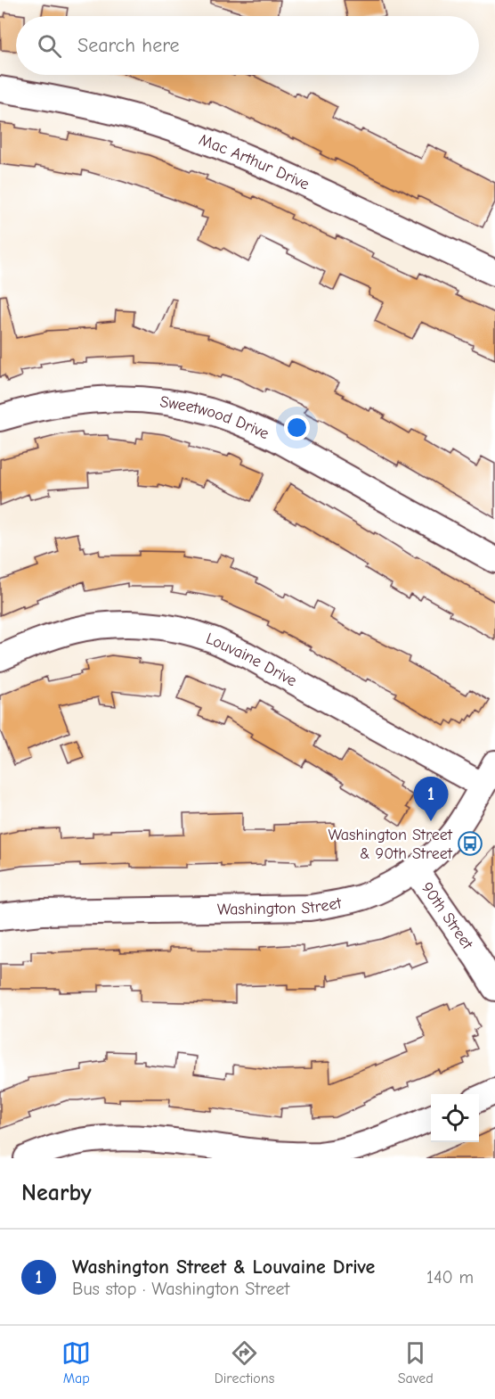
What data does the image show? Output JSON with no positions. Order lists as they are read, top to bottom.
{
  "streets": {
    "street": [
      "Mac Arthur Drive",
      "Sweetwood Drive",
      "Louvaine Drive",
      "Washington Street",
      "90th Street"
    ]
  },
  "crossings": [
    ["Louvaine Drive", "Washington Street"],
    ["Washington Street", "90th Street"]
  ],
  "places": {
    "bus stop": ["Washington Street & 90th Street"]
  },
  "page": {
    "search": "Search here",
    "pins": "1",
    "heading": "Nearby",
    "list": [
      {
        "mark": "1",
        "name": "Washington Street & Louvaine Drive",
        "note": "Bus stop · Washington Street",
        "value": "140 m"
      }
    ],
    "nav": ["Map", "Directions", "Saved"]
  }
}
